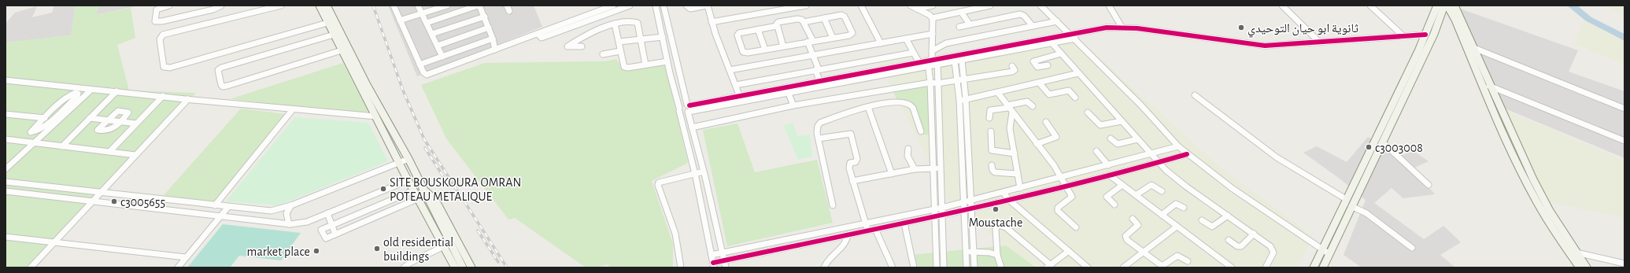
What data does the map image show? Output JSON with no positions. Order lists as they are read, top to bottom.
{
  "places": [
    "ثانوية ابو حيان التوحيدي",
    "c3003008",
    "SITE BOUSKOURA OMRAN POTEAU METALIQUE",
    "c3005655",
    "Moustache",
    "old residential buildings",
    "market place"
  ]
}
